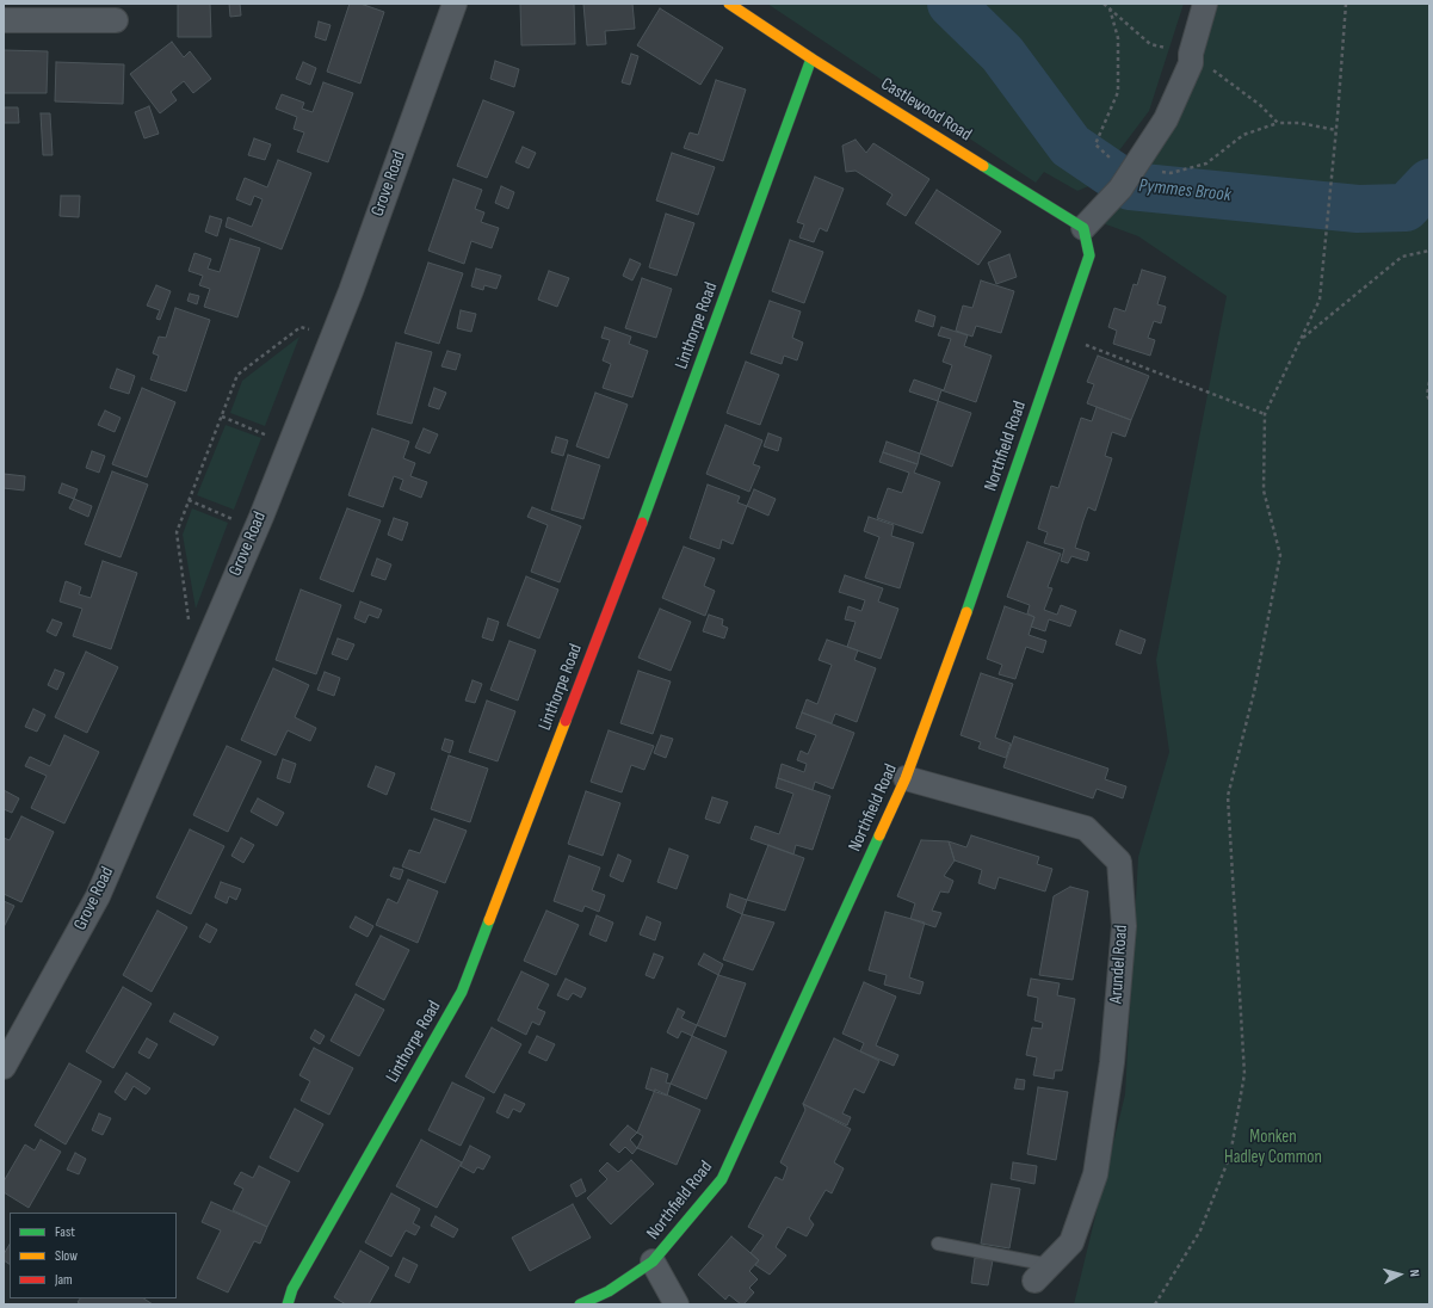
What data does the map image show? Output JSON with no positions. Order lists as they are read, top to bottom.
{
  "streets": {
    "street": [
      "Castlewood Road",
      "Grove Road",
      "Linthorpe Road",
      "Northfield Road",
      "Arundel Road"
    ]
  },
  "crossings": [
    ["Castlewood Road", "Linthorpe Road"],
    ["Castlewood Road", "Northfield Road"],
    ["Northfield Road", "Arundel Road"]
  ],
  "water": ["Pymmes Brook"],
  "parks": ["Monken Hadley Common"],
  "legend": ["Fast", "Slow", "Jam"],
  "north": "right"
}
